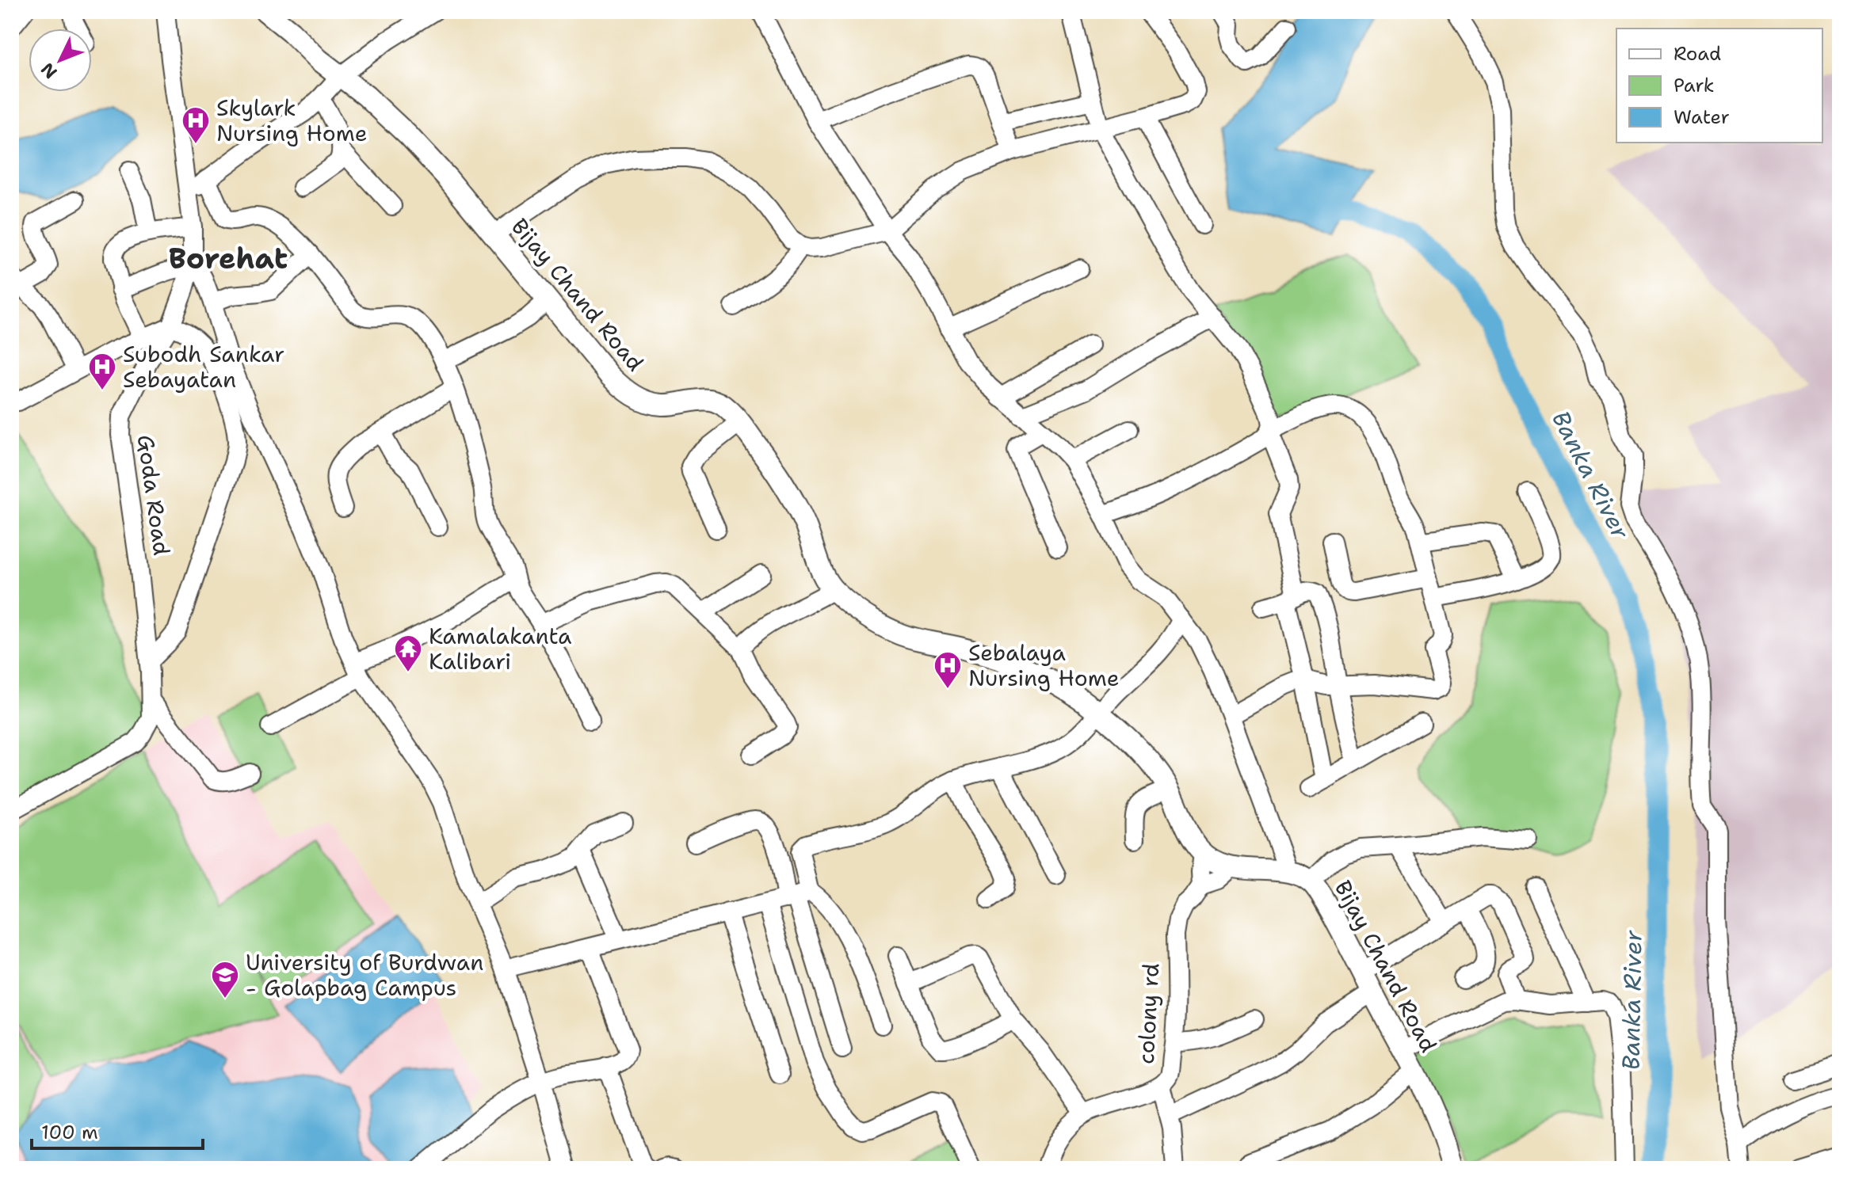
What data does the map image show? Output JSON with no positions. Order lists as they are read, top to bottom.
{
  "streets": {
    "main road": ["Bijay Chand Road"],
    "street": ["Goda Road", "colony rd"]
  },
  "districts": ["Borehat"],
  "water": ["Banka River"],
  "places": {
    "hospital": ["Skylark Nursing Home", "Subodh Sankar Sebayatan", "Sebalaya Nursing Home"],
    "temple": ["Kamalakanta Kalibari"],
    "school or university": ["University of Burdwan - Golapbag Campus"]
  },
  "legend": ["Road", "Park", "Water"],
  "scale_bar": "100 m",
  "north": "bottom left"
}
